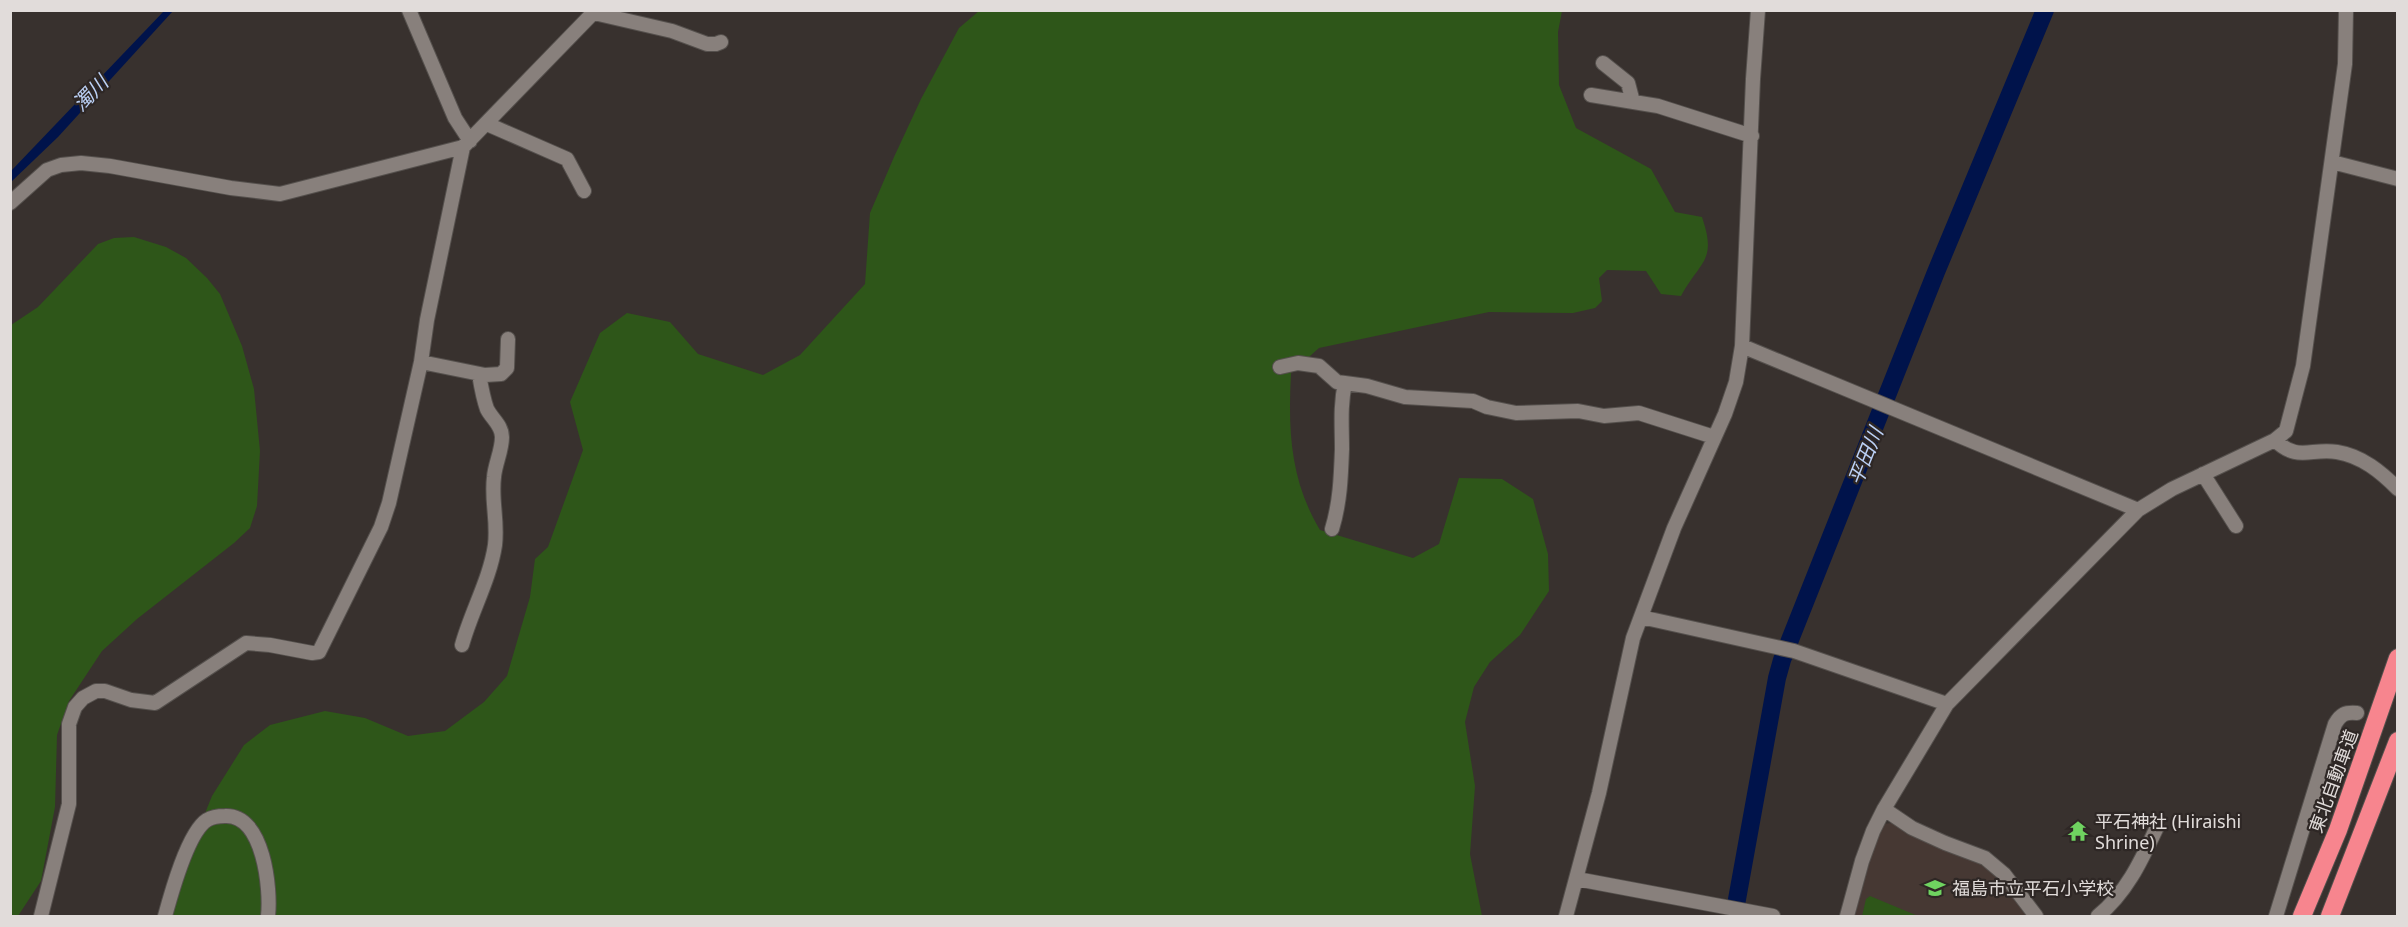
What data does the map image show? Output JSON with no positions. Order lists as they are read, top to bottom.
{
  "streets": {
    "highway": ["東北自動車道"]
  },
  "water": ["濁川", "平田川"],
  "places": {
    "temple": ["平石神社 (Hiraishi Shrine)"],
    "school or university": ["福島市立平石小学校"]
  }
}
